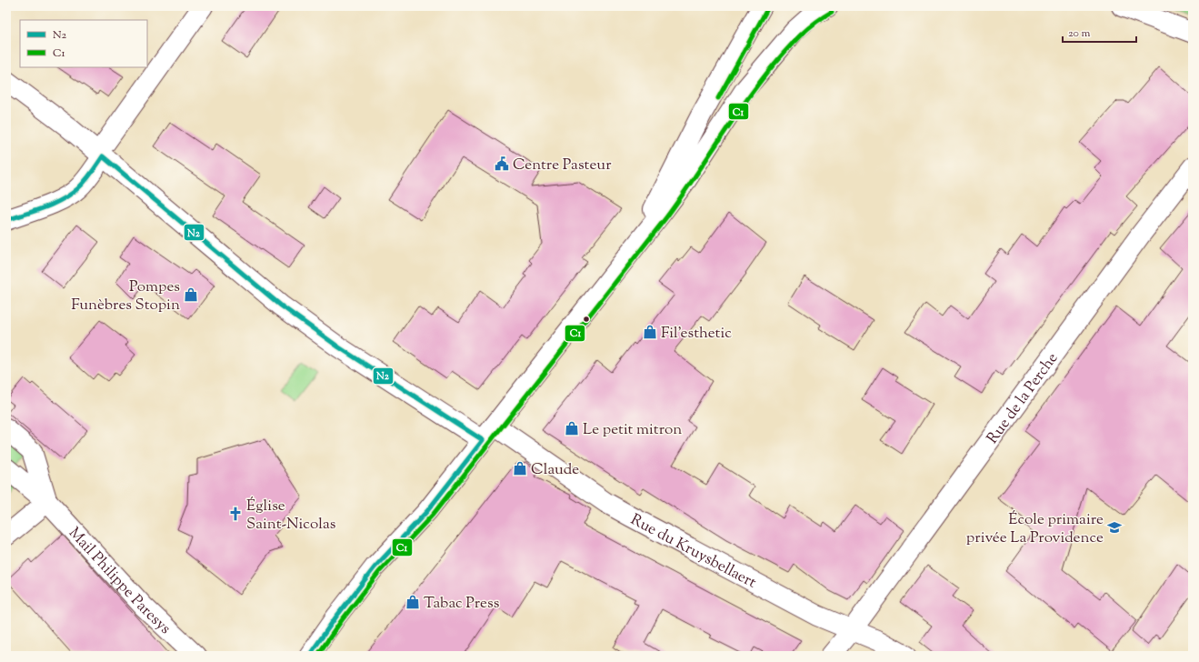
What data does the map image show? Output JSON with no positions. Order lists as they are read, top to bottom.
{
  "streets": {
    "street": ["Rue de la Perche", "Rue du Kruysbellaert", "Mail Philippe Paresys"]
  },
  "crossings": [
    ["Rue de la Perche", "Rue du Kruysbellaert"]
  ],
  "places": {
    "public building": ["Centre Pasteur"],
    "shop": [
      "Pompes Funèbres Stopin",
      "Fil'esthetic",
      "Le petit mitron",
      "Claude",
      "Tabac Press"
    ],
    "church": ["Église Saint-Nicolas"],
    "school or university": ["École primaire privée La Providence"]
  },
  "lines": ["transit line C1", "transit line N2"],
  "legend": ["N2", "C1"],
  "scale_bar": "20 m"
}
